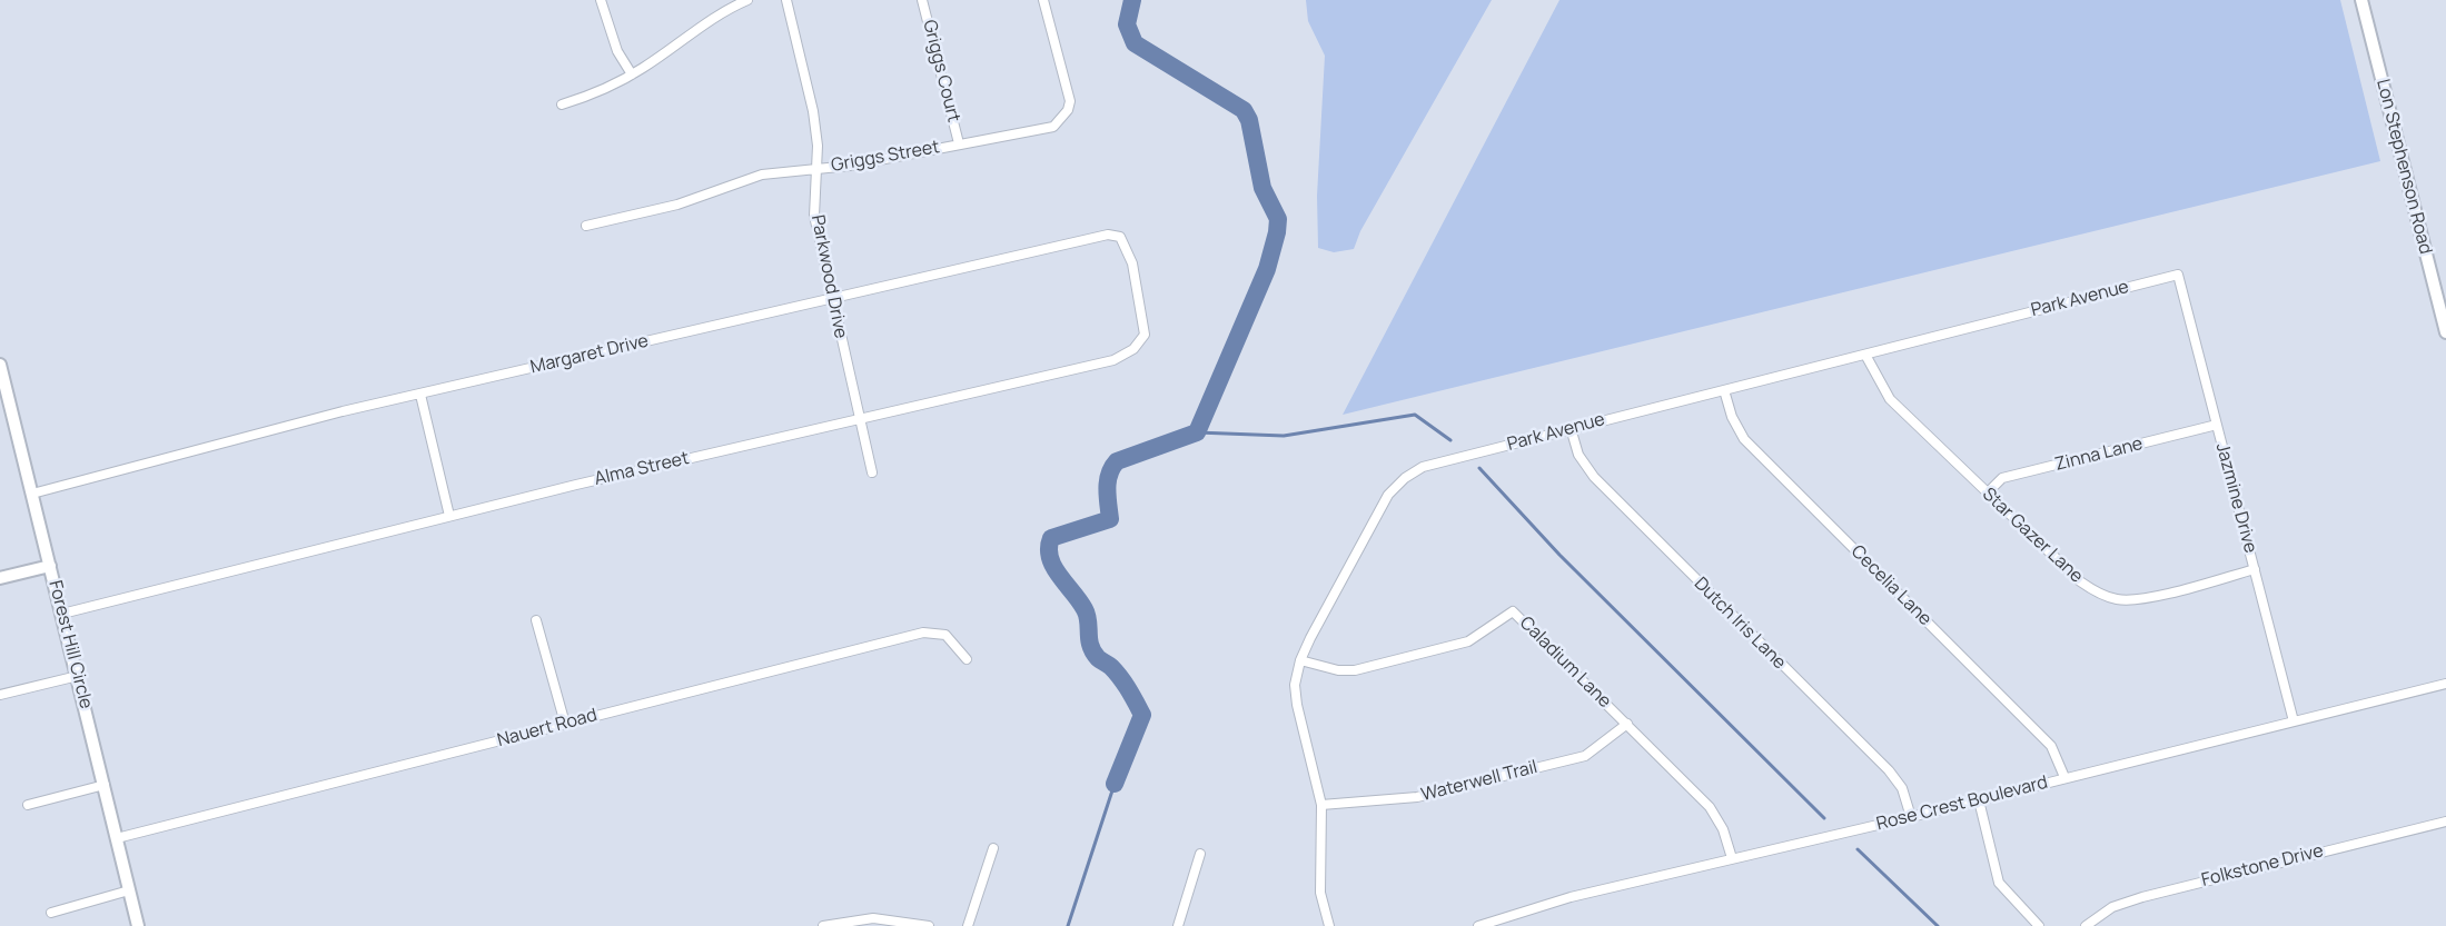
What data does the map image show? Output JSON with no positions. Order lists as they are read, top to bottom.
{
  "streets": {
    "street": [
      "Griggs Court",
      "Griggs Street",
      "Lon Stephenson Road",
      "Parkwood Drive",
      "Park Avenue",
      "Margaret Drive",
      "Zinna Lane",
      "Alma Street",
      "Jazmine Drive",
      "Star Gazer Lane",
      "Cecelia Lane",
      "Dutch Iris Lane",
      "Forest Hill Circle",
      "Caladium Lane",
      "Nauert Road",
      "Waterwell Trail",
      "Rose Crest Boulevard",
      "Folkstone Drive"
    ]
  },
  "crossings": [
    ["Griggs Court", "Griggs Street"],
    ["Griggs Street", "Parkwood Drive"],
    ["Parkwood Drive", "Margaret Drive"],
    ["Parkwood Drive", "Alma Street"],
    ["Park Avenue", "Jazmine Drive"],
    ["Park Avenue", "Star Gazer Lane"],
    ["Park Avenue", "Cecelia Lane"],
    ["Park Avenue", "Dutch Iris Lane"],
    ["Park Avenue", "Caladium Lane"],
    ["Park Avenue", "Waterwell Trail"],
    ["Margaret Drive", "Alma Street"],
    ["Margaret Drive", "Forest Hill Circle"],
    ["Zinna Lane", "Jazmine Drive"],
    ["Zinna Lane", "Star Gazer Lane"],
    ["Alma Street", "Forest Hill Circle"],
    ["Jazmine Drive", "Star Gazer Lane"],
    ["Jazmine Drive", "Rose Crest Boulevard"],
    ["Cecelia Lane", "Rose Crest Boulevard"],
    ["Dutch Iris Lane", "Rose Crest Boulevard"],
    ["Forest Hill Circle", "Nauert Road"],
    ["Caladium Lane", "Waterwell Trail"],
    ["Caladium Lane", "Rose Crest Boulevard"]
  ]
}
